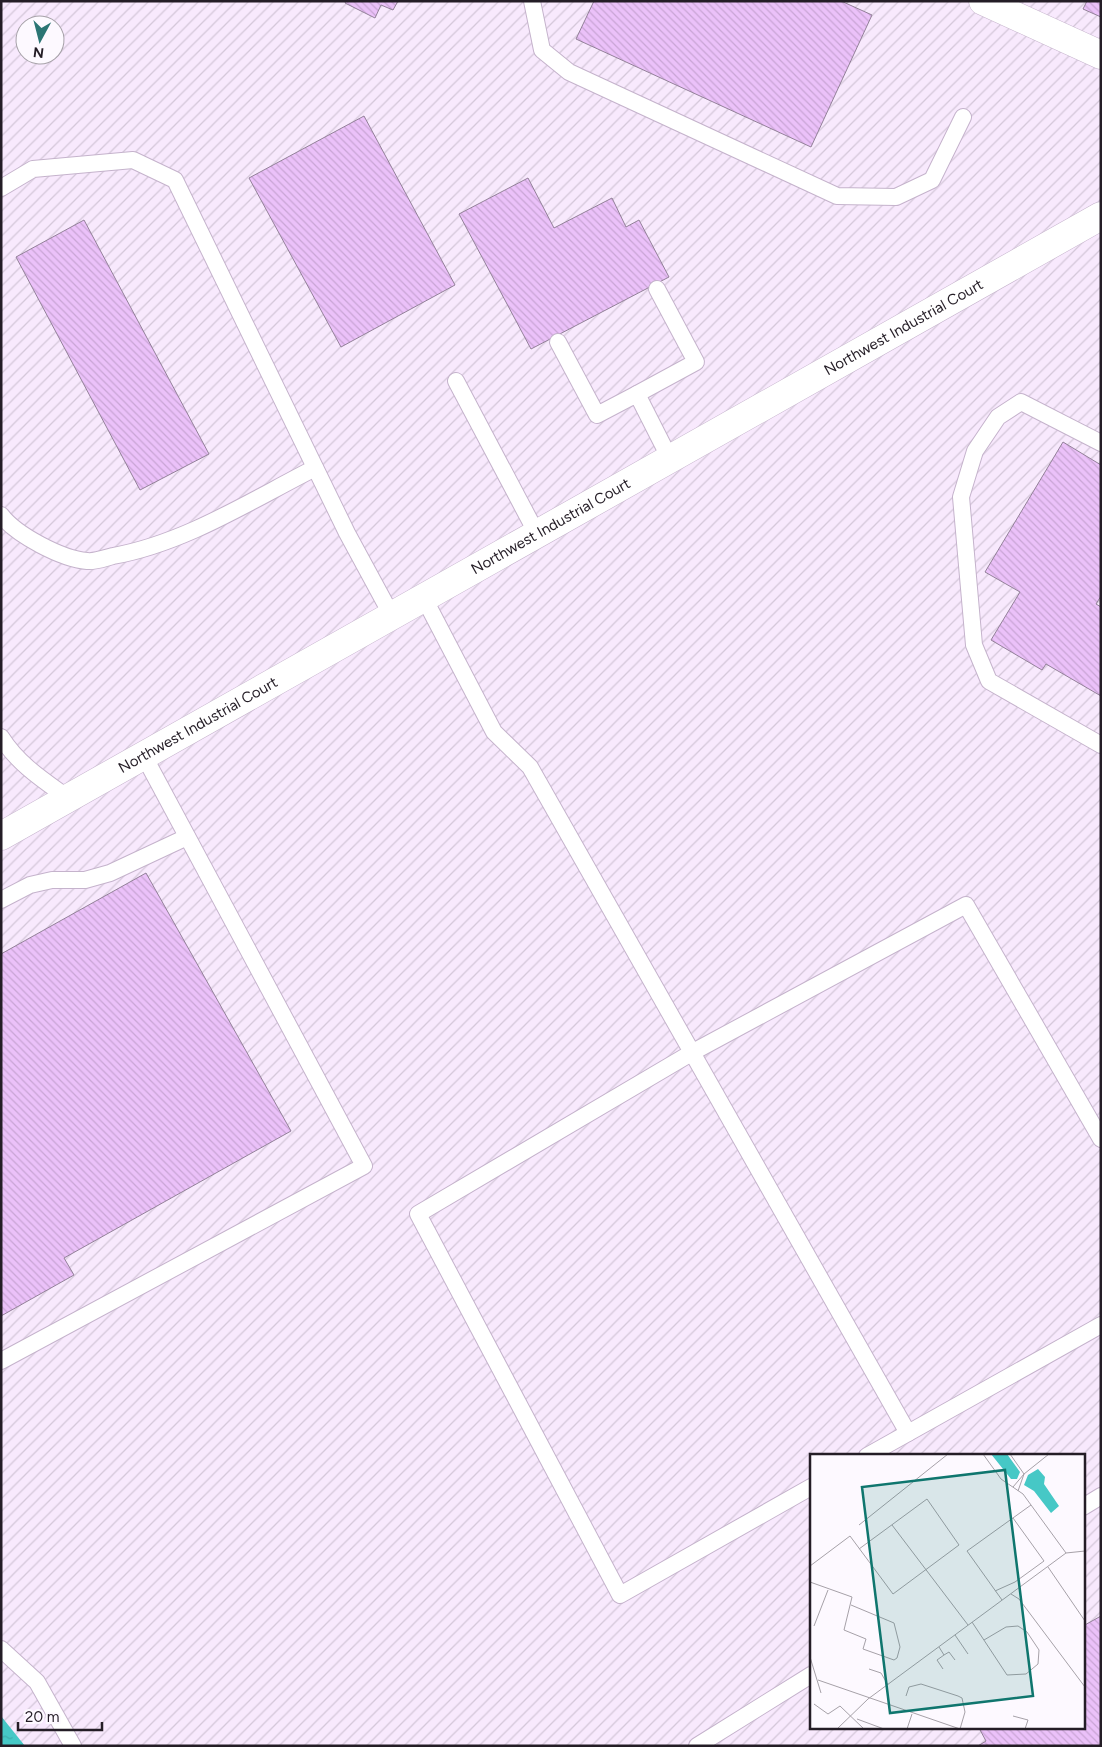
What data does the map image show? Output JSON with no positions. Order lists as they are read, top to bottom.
{
  "streets": {
    "street": ["Northwest Industrial Court"]
  },
  "scale_bar": "20 m",
  "north": "bottom"
}
